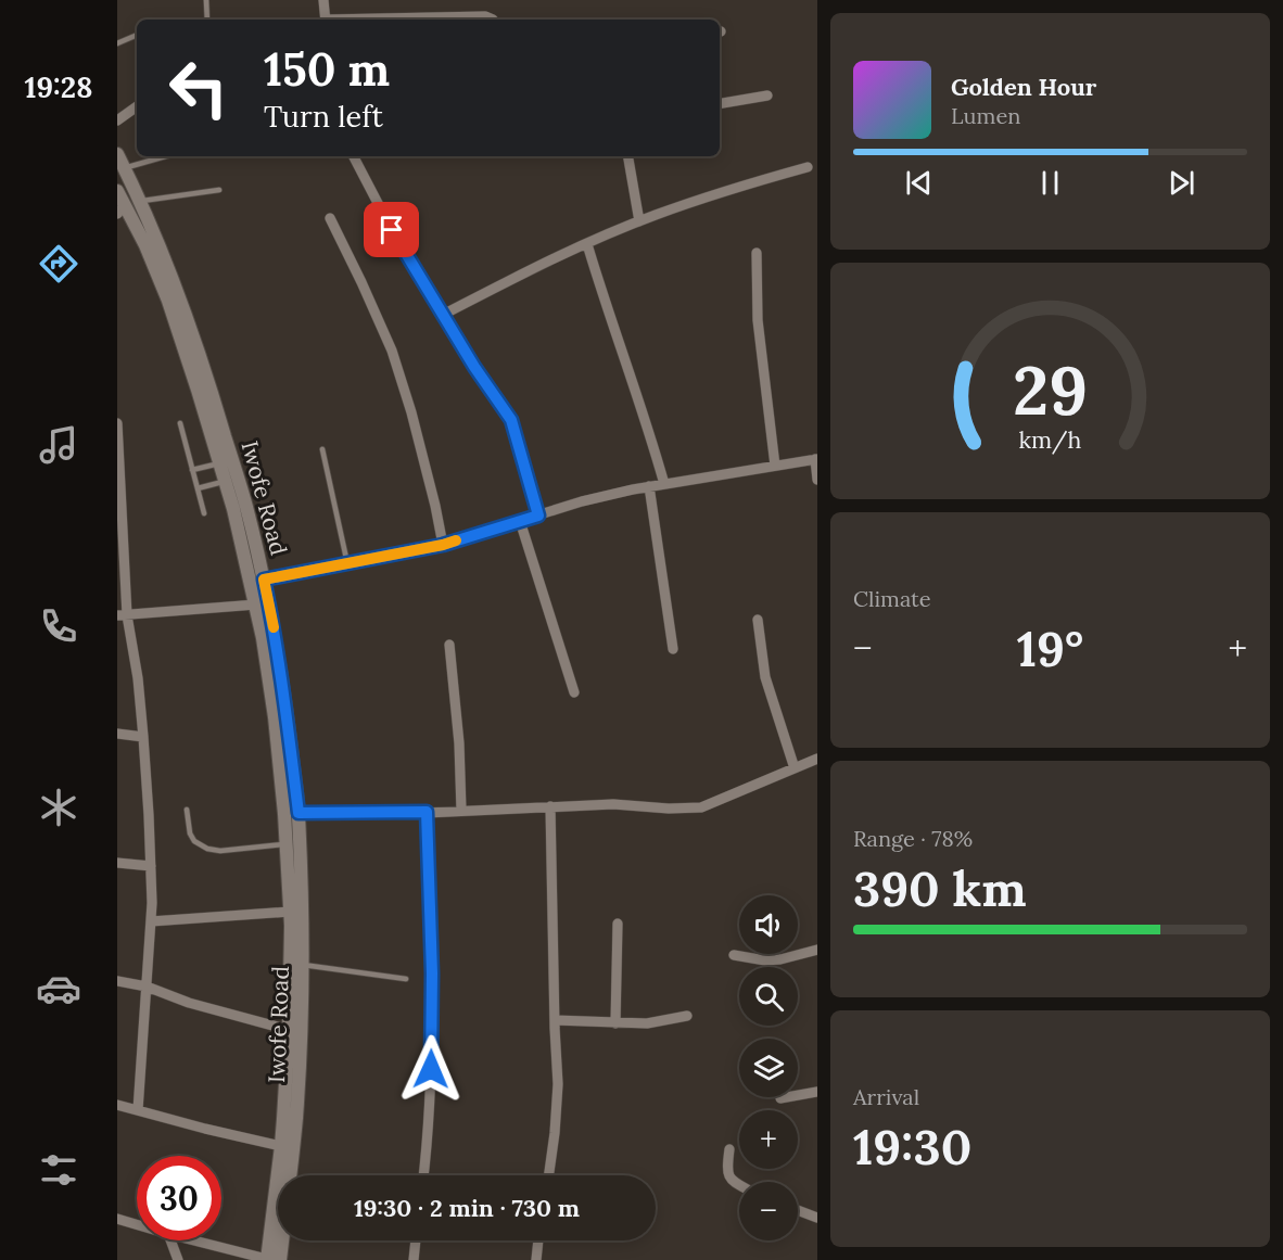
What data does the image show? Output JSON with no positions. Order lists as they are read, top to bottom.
{
  "streets": {
    "street": ["Iwofe Road"]
  },
  "page": {
    "tabs": "19:28",
    "turn": ["150 m", "Turn left"],
    "song": ["Golden Hour", "Lumen"],
    "tile": [
      "Climate",
      ["Range · 78%", "390 km"],
      ["Arrival", "19:30"]
    ],
    "heat": ["−", "19°", "+"],
    "map_buttons": ["+", "−"],
    "limit": "30",
    "trip": "19:30 · 2 min · 730 m",
    "gauge": ["29", "km/h"]
  }
}
